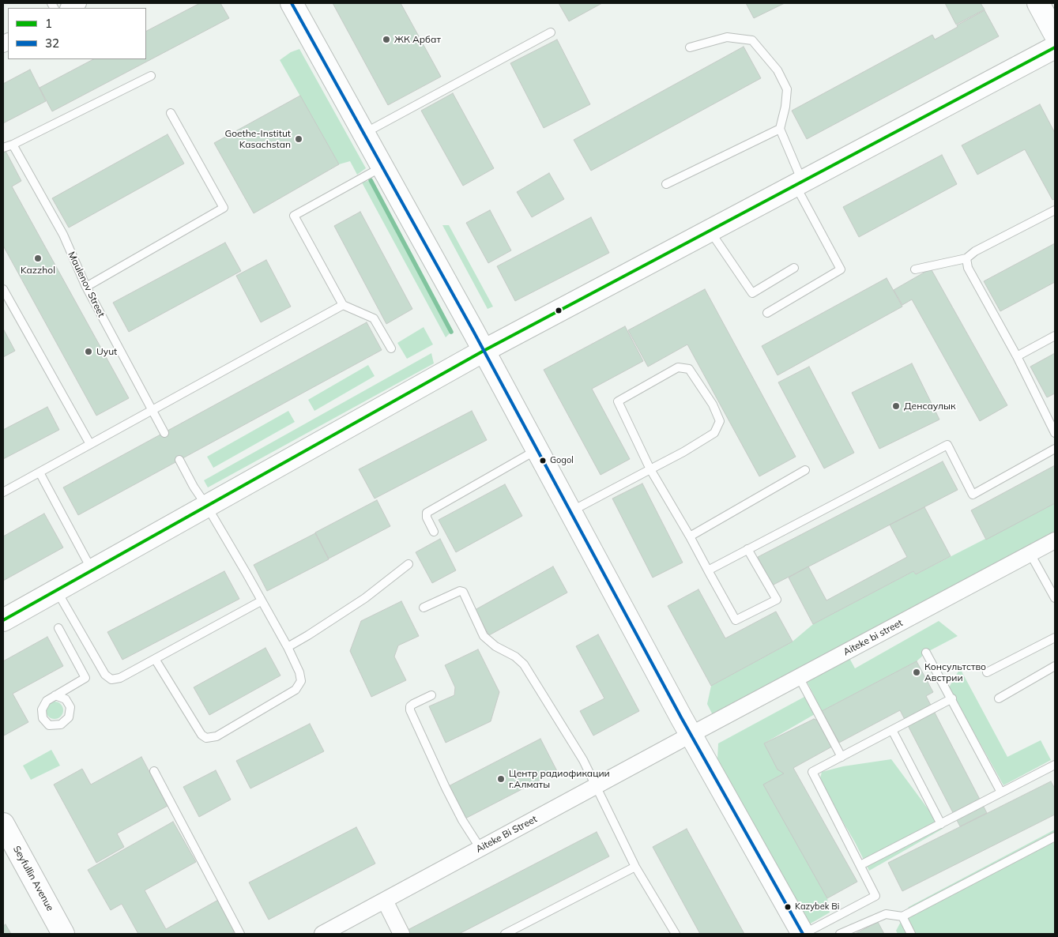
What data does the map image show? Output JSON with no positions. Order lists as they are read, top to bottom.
{
  "streets": {
    "main road": ["Seyfullin Avenue"],
    "street": ["Aiteke bi street", "Aiteke Bi Street"],
    "lane": ["Maulenov Street"]
  },
  "crossings": [
    ["Aiteke bi street", "Aiteke Bi Street"]
  ],
  "places": [
    "ЖК Арбат",
    "Goethe-Institut Kasachstan",
    "Kazzhol",
    "Uyut",
    "Денсаулык",
    "Gogol",
    "Консультство Австрии",
    "Центр радиофикации г.Алматы",
    "Kazybek Bi"
  ],
  "lines": ["transit line 32", "transit line 1"],
  "legend": ["1", "32"]
}
